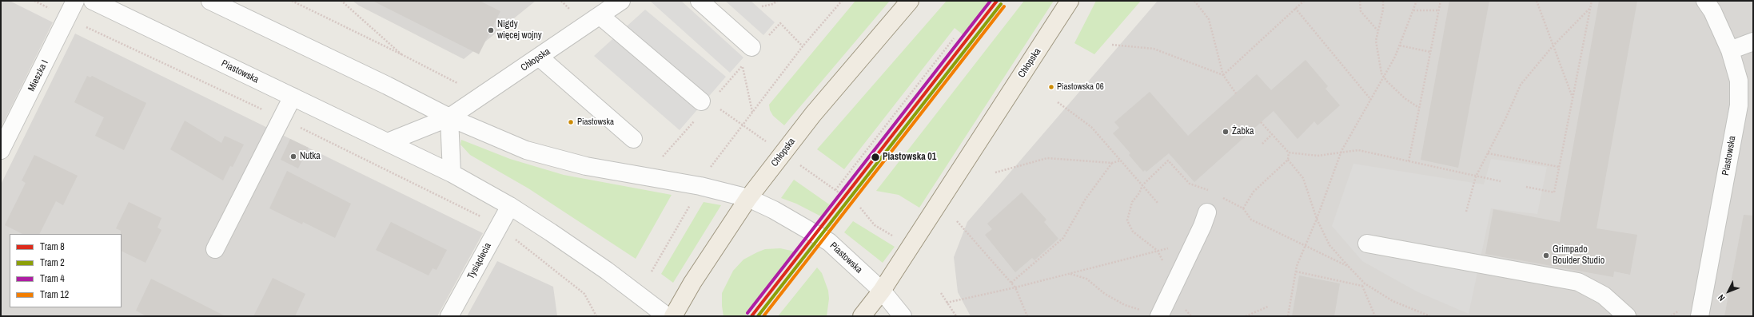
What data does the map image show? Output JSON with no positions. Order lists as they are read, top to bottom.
{
  "streets": {
    "main road": ["Chłopska"],
    "street": ["Piastowska", "Mieszka I", "Tysiąclecia"]
  },
  "crossings": [
    ["Chłopska", "Piastowska"],
    ["Piastowska", "Tysiąclecia"]
  ],
  "places": [
    "Nigdy więcej wojny",
    "Piastowska 06",
    "Piastowska",
    "Żabka",
    "Nutka",
    "Piastowska 01",
    "Grimpado Boulder Studio"
  ],
  "lines": [
    "tram line 8",
    "tram line 4",
    "tram line 2",
    "tram line 12"
  ],
  "legend": [
    "Tram 8",
    "Tram 2",
    "Tram 4",
    "Tram 12"
  ],
  "north": "bottom left"
}
